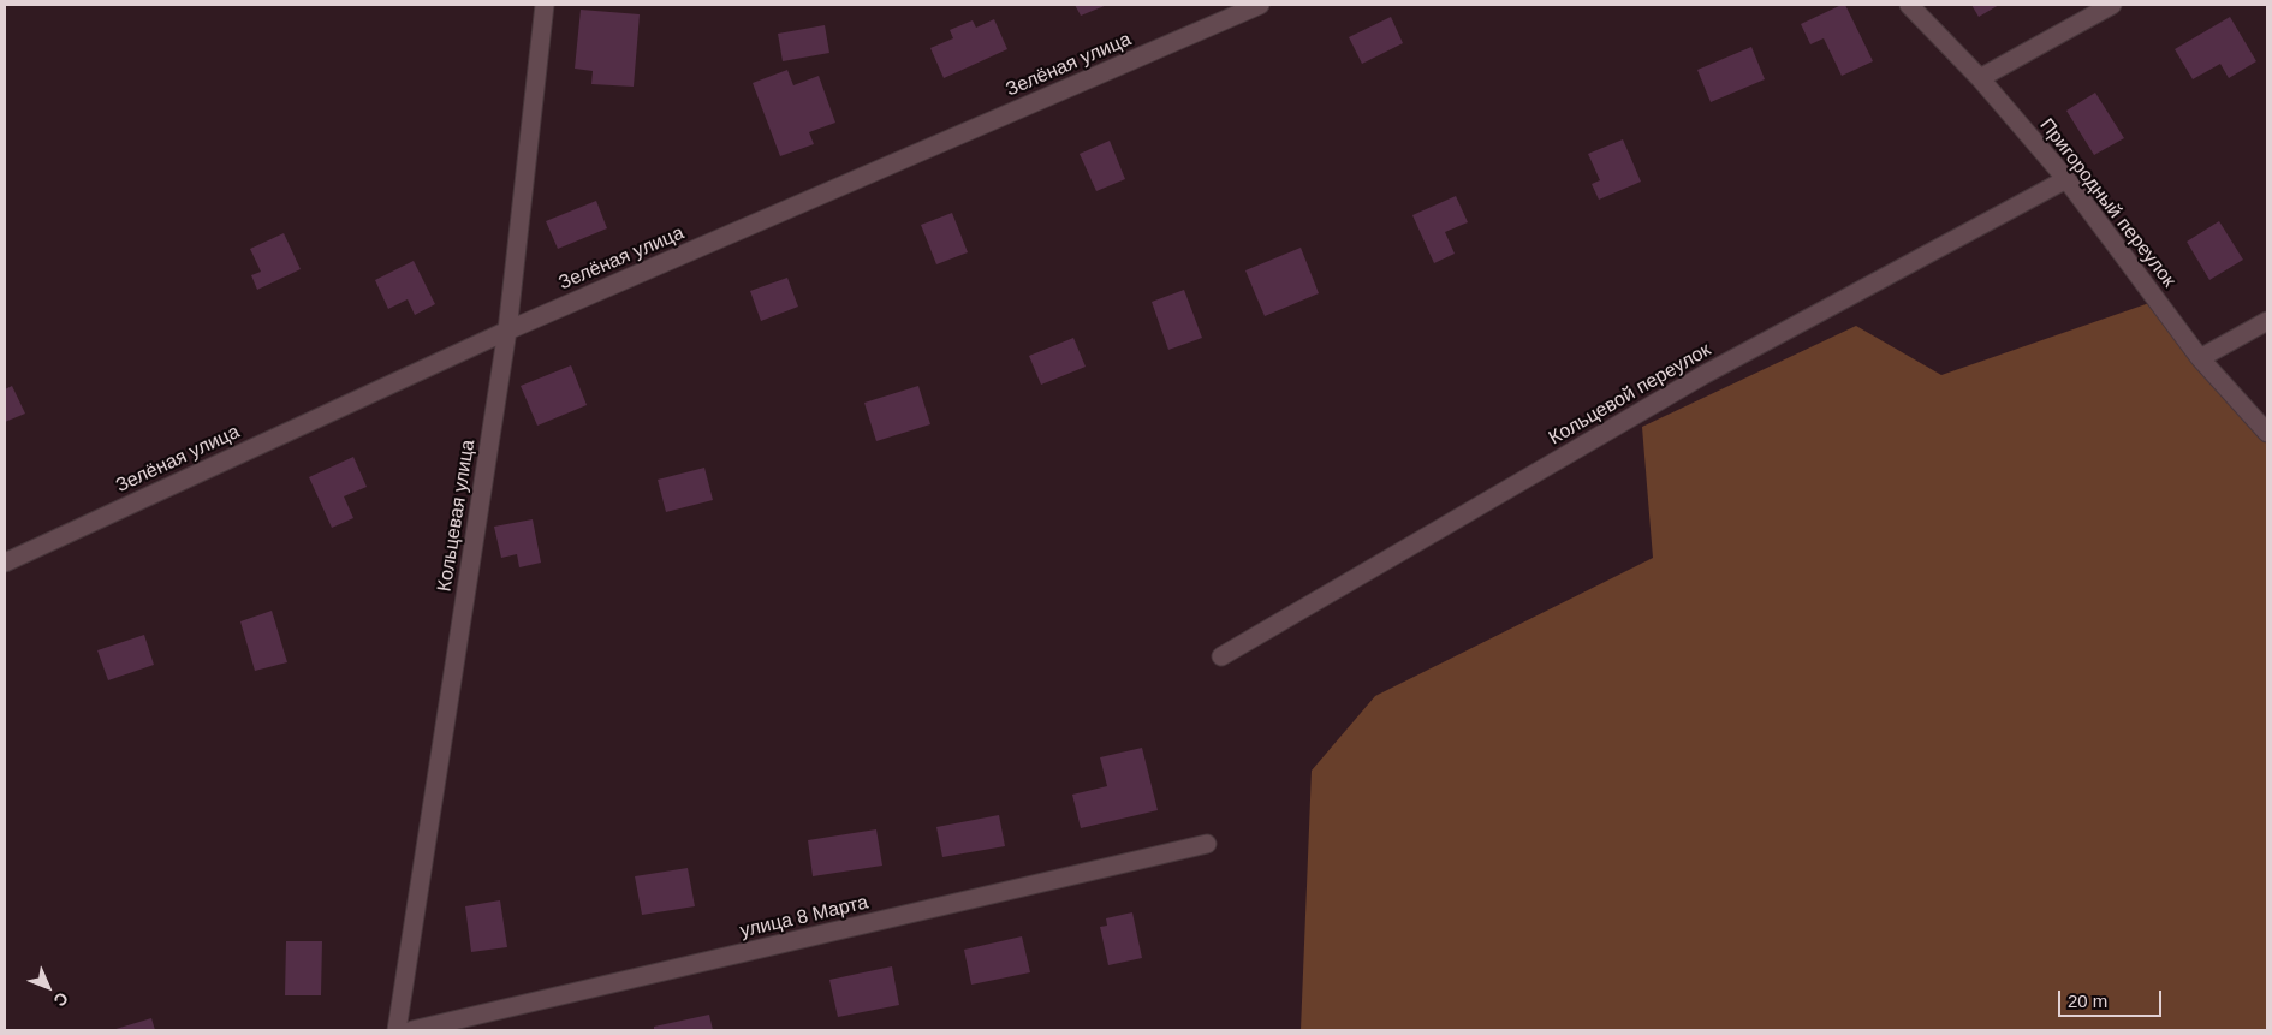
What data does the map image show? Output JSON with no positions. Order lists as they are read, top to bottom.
{
  "streets": {
    "street": [
      "Зелёная улица",
      "Пригородный переулок",
      "Кольцевой переулок",
      "Кольцевая улица",
      "улица 8 Марта"
    ]
  },
  "crossings": [
    ["Зелёная улица", "Кольцевая улица"],
    ["Пригородный переулок", "Кольцевой переулок"]
  ],
  "scale_bar": "20 m",
  "north": "bottom right"
}
